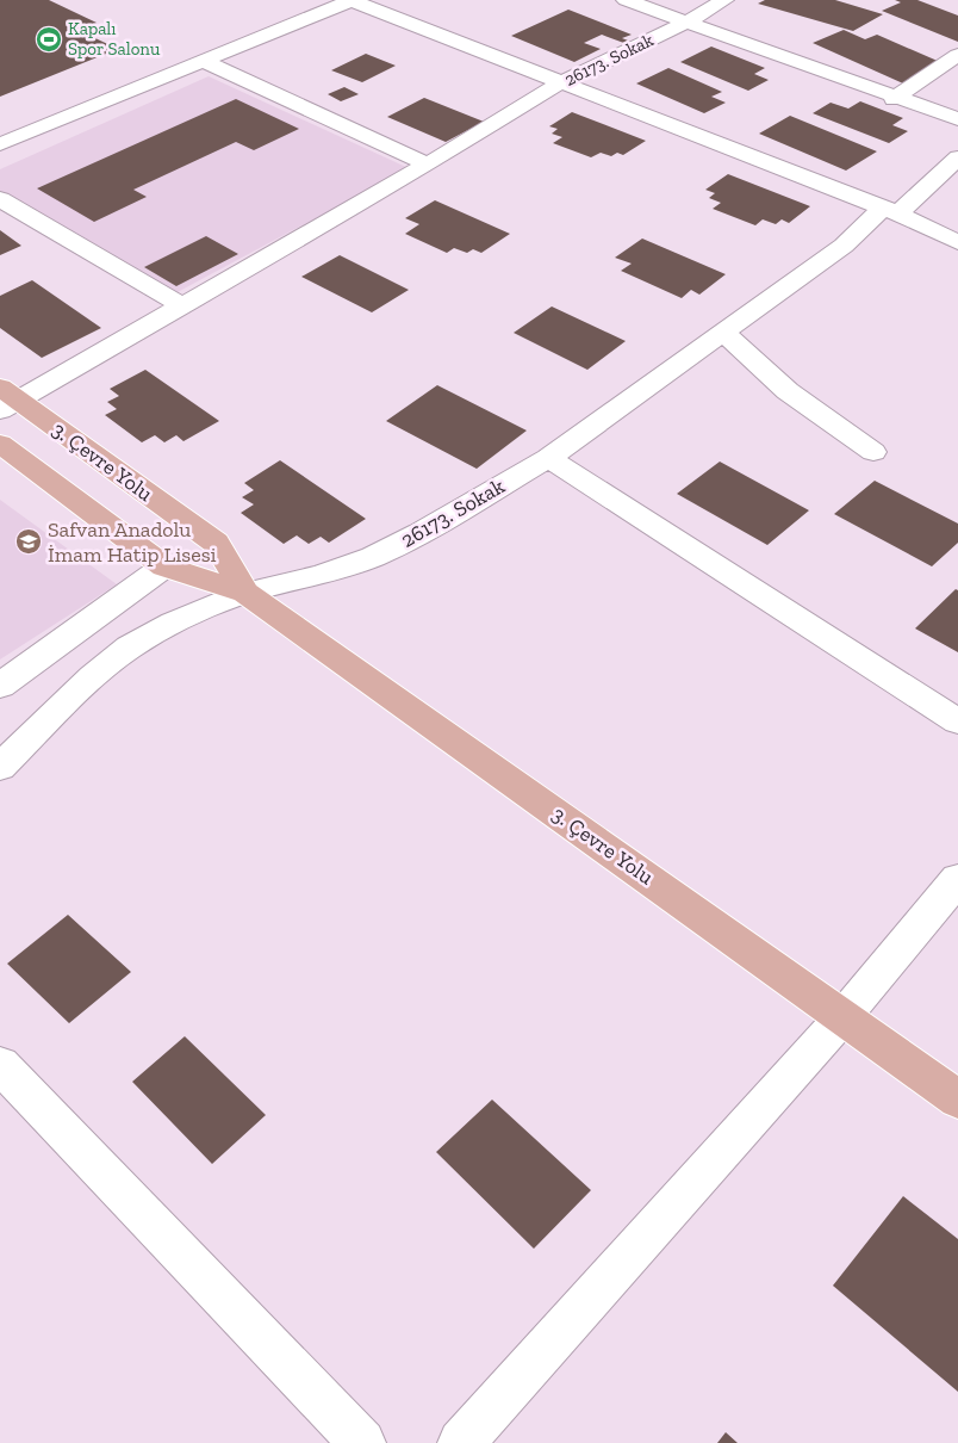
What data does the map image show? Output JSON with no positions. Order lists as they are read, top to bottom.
{
  "streets": {
    "main road": ["3. Çevre Yolu"],
    "street": ["26173. Sokak"]
  },
  "crossings": [
    ["26173. Sokak", "3. Çevre Yolu"]
  ],
  "places": {
    "sports": ["Kapalı Spor Salonu"],
    "school or university": ["Safvan Anadolu İmam Hatip Lisesi"]
  }
}
